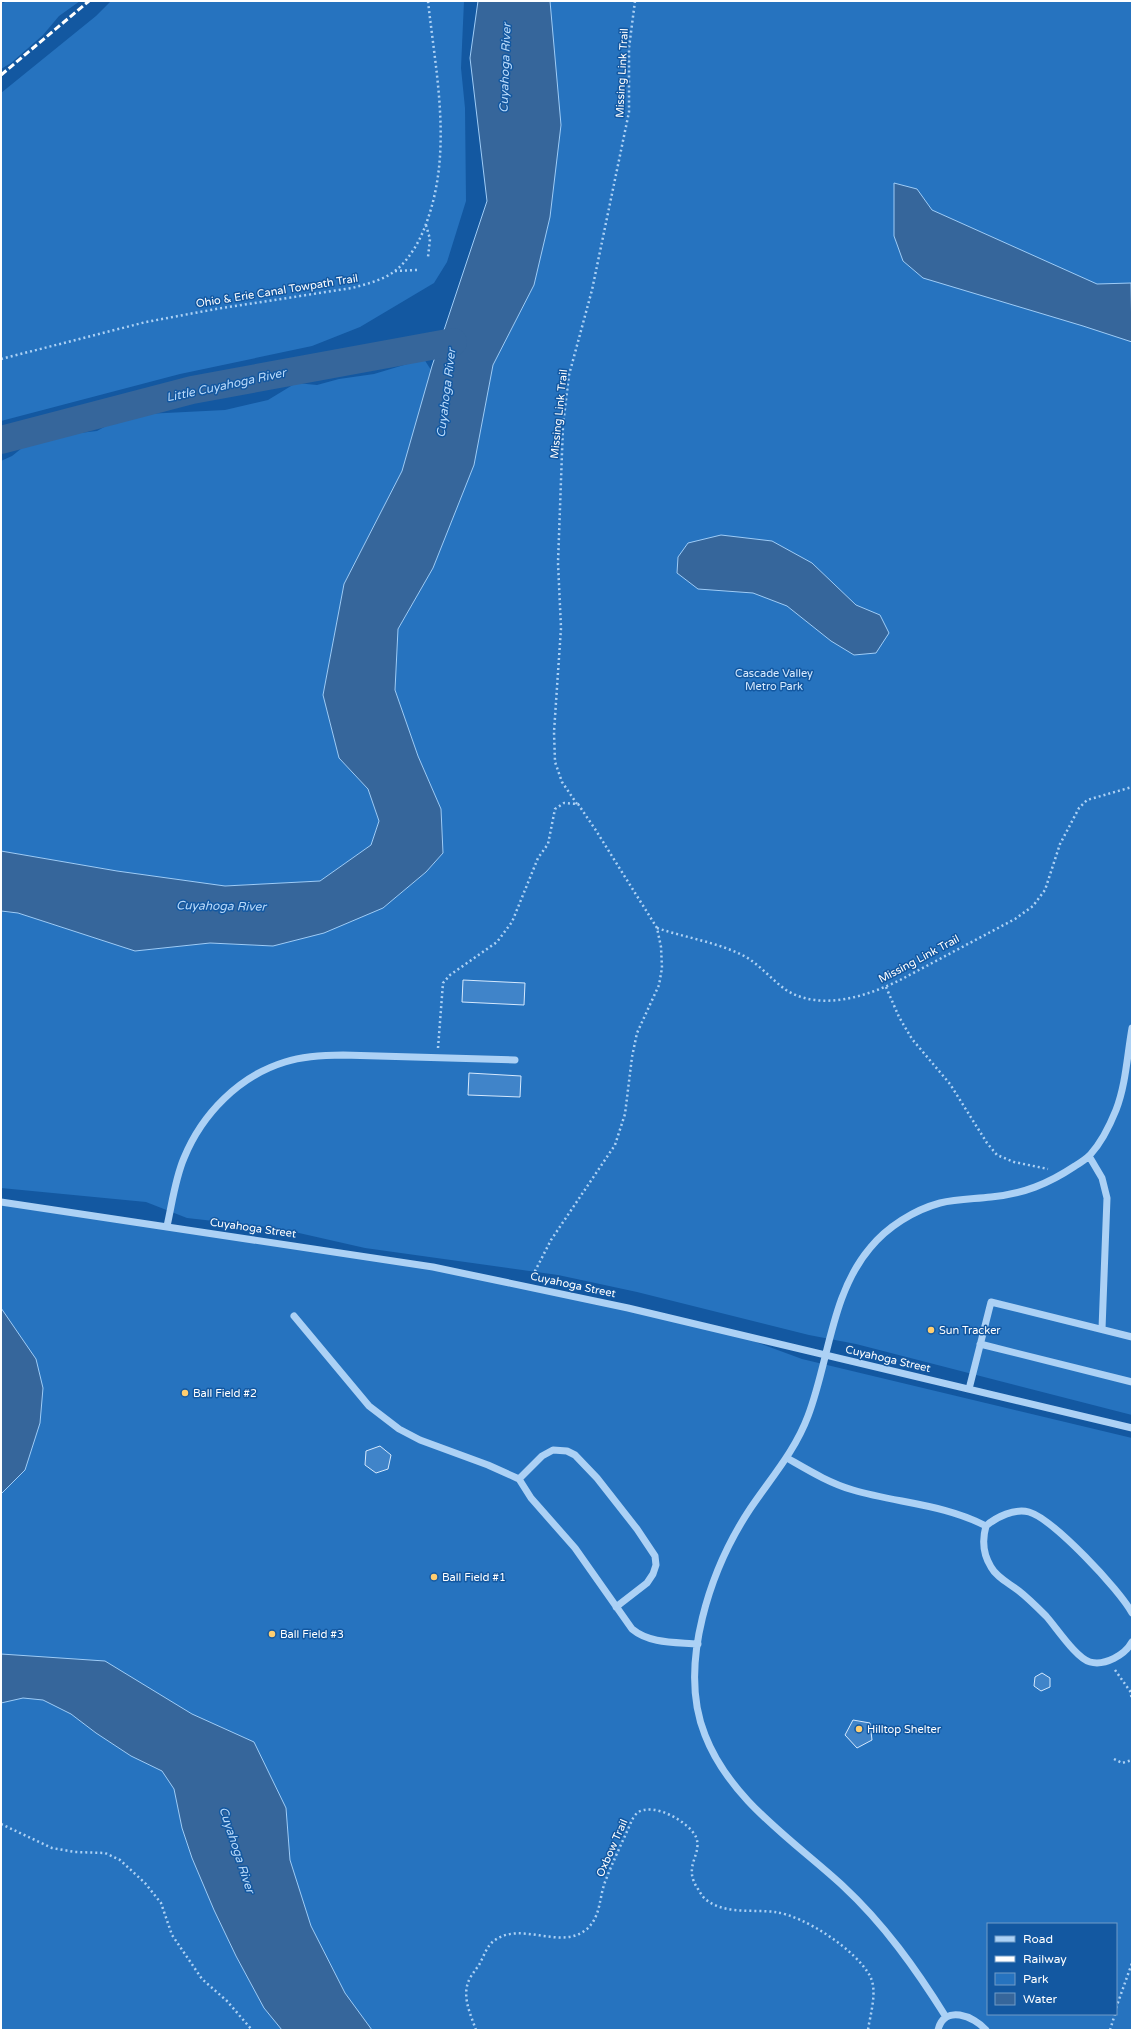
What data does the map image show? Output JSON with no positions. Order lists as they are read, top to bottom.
{
  "streets": {
    "street": ["Cuyahoga Street"],
    "path": ["Missing Link Trail", "Ohio & Erie Canal Towpath Trail", "Oxbow Trail"]
  },
  "water": ["Cuyahoga River", "Little Cuyahoga River"],
  "parks": ["Cascade Valley Metro Park"],
  "places": [
    "Sun Tracker",
    "Ball Field #2",
    "Ball Field #1",
    "Ball Field #3",
    "Hilltop Shelter"
  ],
  "legend": [
    "Road",
    "Railway",
    "Park",
    "Water"
  ]
}
